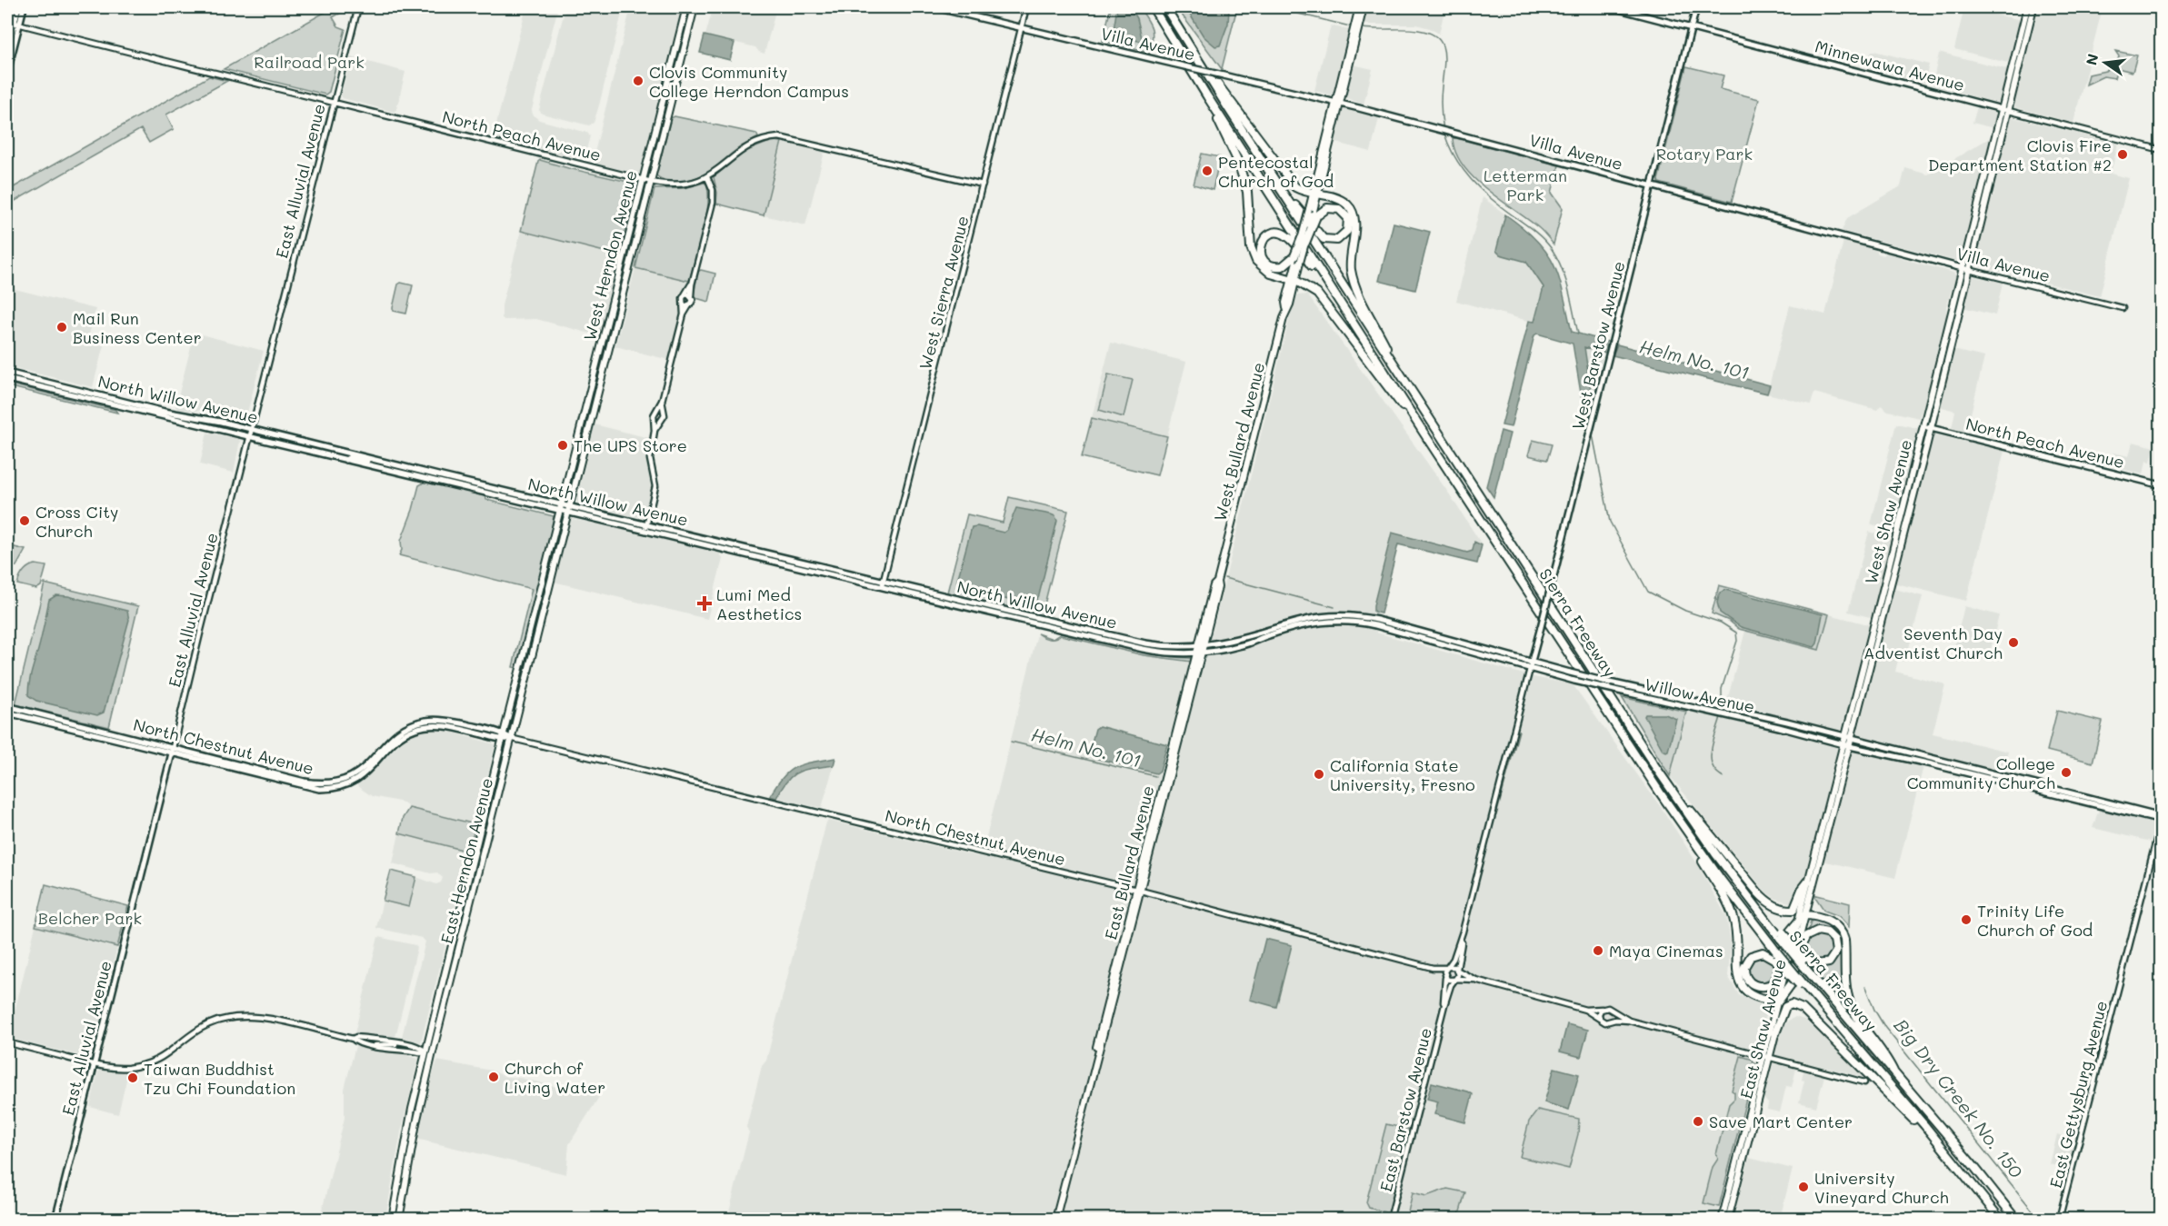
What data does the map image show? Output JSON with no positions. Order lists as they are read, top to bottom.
{
  "streets": {
    "highway": ["Sierra Freeway"],
    "main road": [
      "Villa Avenue",
      "Minnewawa Avenue",
      "North Peach Avenue",
      "East Alluvial Avenue",
      "West Herndon Avenue",
      "West Barstow Avenue",
      "North Willow Avenue",
      "West Bullard Avenue",
      "West Shaw Avenue",
      "Willow Avenue",
      "North Chestnut Avenue",
      "East Herndon Avenue",
      "East Bullard Avenue",
      "East Shaw Avenue"
    ],
    "street": ["West Sierra Avenue", "East Gettysburg Avenue", "East Barstow Avenue"]
  },
  "crossings": [
    ["Villa Avenue", "West Sierra Avenue"],
    ["Villa Avenue", "West Barstow Avenue"],
    ["Villa Avenue", "West Shaw Avenue"],
    ["Minnewawa Avenue", "West Barstow Avenue"],
    ["Minnewawa Avenue", "West Shaw Avenue"],
    ["North Peach Avenue", "East Alluvial Avenue"],
    ["North Peach Avenue", "West Herndon Avenue"],
    ["North Peach Avenue", "West Sierra Avenue"],
    ["North Peach Avenue", "West Shaw Avenue"],
    ["East Alluvial Avenue", "North Willow Avenue"],
    ["East Alluvial Avenue", "North Chestnut Avenue"],
    ["West Herndon Avenue", "North Willow Avenue"],
    ["West Herndon Avenue", "East Herndon Avenue"],
    ["West Sierra Avenue", "North Willow Avenue"],
    ["West Barstow Avenue", "Willow Avenue"],
    ["North Willow Avenue", "Willow Avenue"],
    ["North Willow Avenue", "East Herndon Avenue"],
    ["North Willow Avenue", "East Bullard Avenue"],
    ["West Bullard Avenue", "East Bullard Avenue"],
    ["West Shaw Avenue", "Willow Avenue"],
    ["West Shaw Avenue", "East Shaw Avenue"],
    ["Willow Avenue", "East Bullard Avenue"],
    ["Willow Avenue", "East Gettysburg Avenue"],
    ["North Chestnut Avenue", "East Herndon Avenue"],
    ["North Chestnut Avenue", "East Bullard Avenue"],
    ["North Chestnut Avenue", "East Barstow Avenue"]
  ],
  "water": ["Helm No. 101", "Big Dry Creek No. 150"],
  "parks": [
    "Railroad Park",
    "Rotary Park",
    "Letterman Park",
    "Belcher Park"
  ],
  "places": {
    "other": [
      "Clovis Community College Herndon Campus",
      "Clovis Fire Department Station #2",
      "Pentecostal Church of God",
      "Mail Run Business Center",
      "The UPS Store",
      "Cross City Church",
      "Seventh Day Adventist Church",
      "College Community Church",
      "California State University, Fresno",
      "Trinity Life Church of God",
      "Maya Cinemas",
      "Church of Living Water",
      "Taiwan Buddhist Tzu Chi Foundation",
      "Save Mart Center",
      "University Vineyard Church"
    ],
    "health": ["Lumi Med Aesthetics"]
  },
  "north": "left"
}
